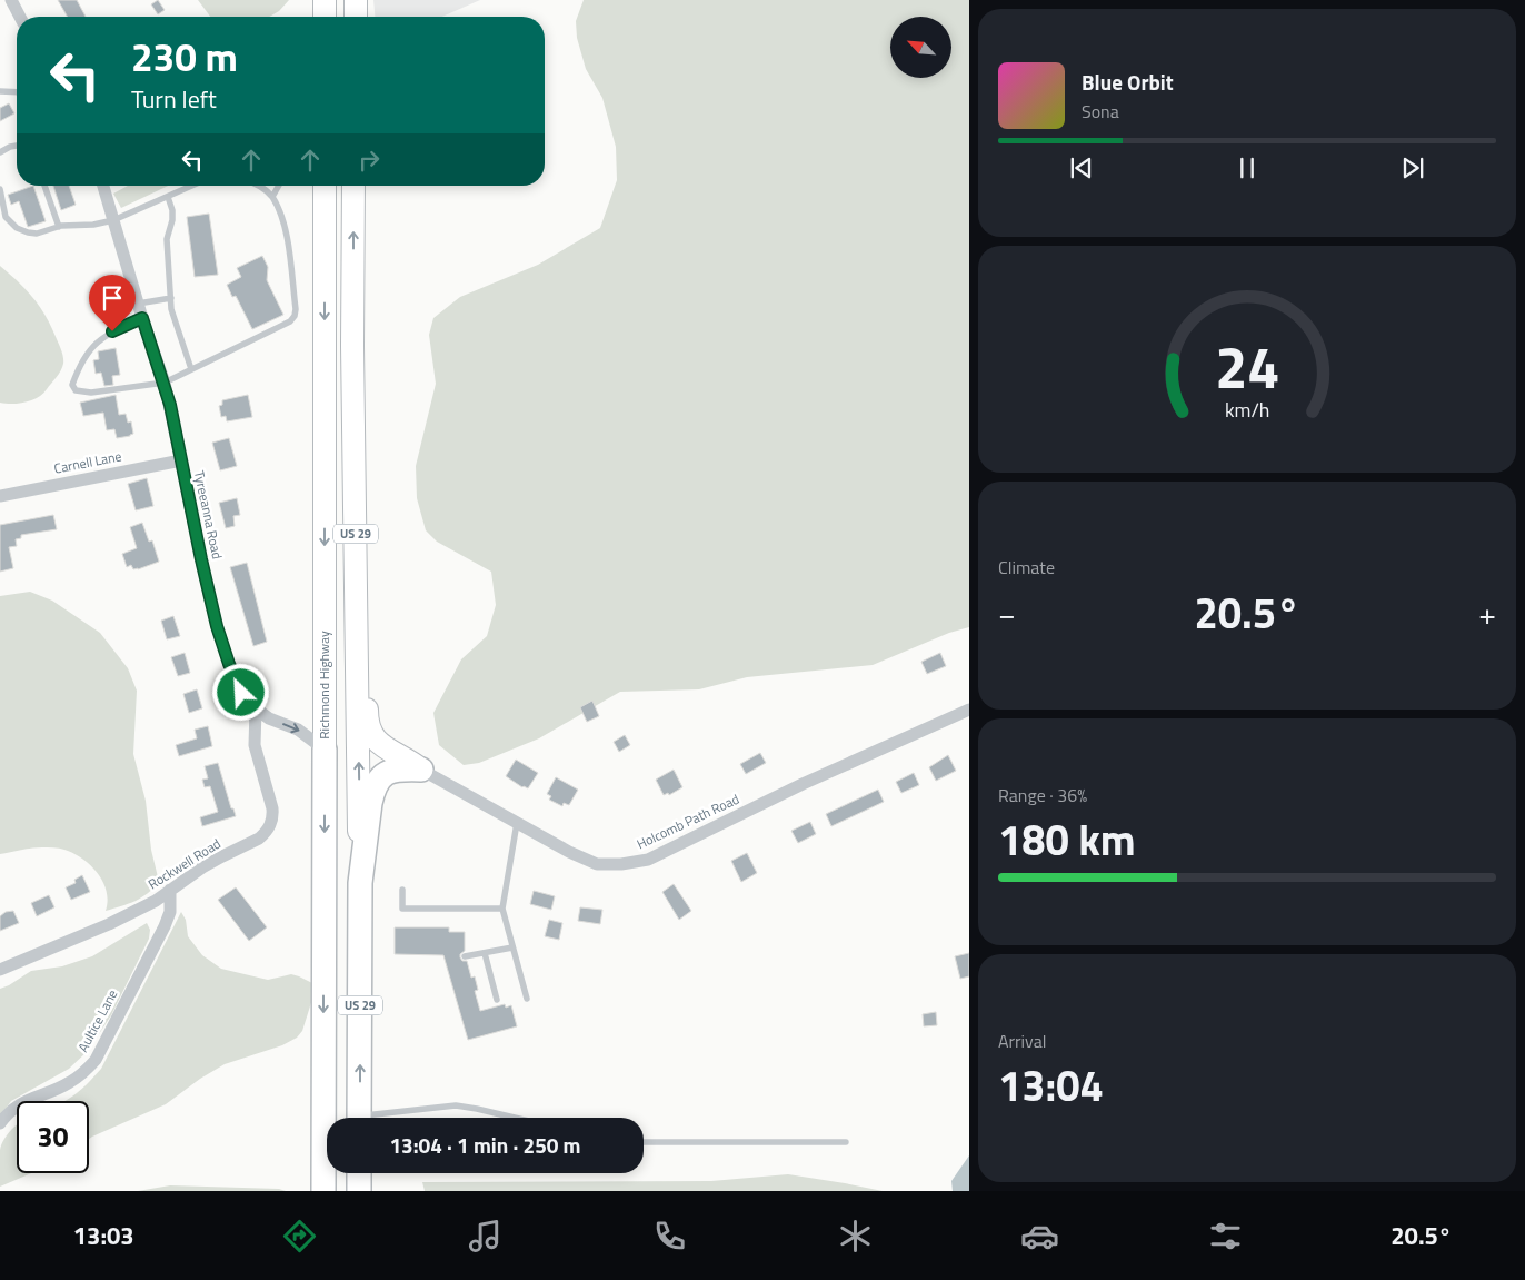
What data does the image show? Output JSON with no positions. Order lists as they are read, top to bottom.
{
  "streets": {
    "highway": ["US 29", "Richmond Highway"],
    "street": [
      "Carnell Lane",
      "Tyreeanna Road",
      "Holcomb Path Road",
      "Rockwell Road",
      "Aultice Lane"
    ]
  },
  "crossings": [
    ["Carnell Lane", "Tyreeanna Road"],
    ["Tyreeanna Road", "Richmond Highway"],
    ["Tyreeanna Road", "Rockwell Road"],
    ["Rockwell Road", "Aultice Lane"]
  ],
  "north": "top left",
  "page": {
    "turn": ["230 m", "Turn left"],
    "song": ["Blue Orbit", "Sona"],
    "tile": [
      "Climate",
      ["Range · 36%", "180 km"],
      ["Arrival", "13:04"]
    ],
    "heat": ["−", "20.5°", "+"],
    "limit": "30",
    "trip": "13:04 · 1 min · 250 m",
    "tabs": ["13:03", "20.5°"],
    "gauge": ["24", "km/h"]
  }
}
